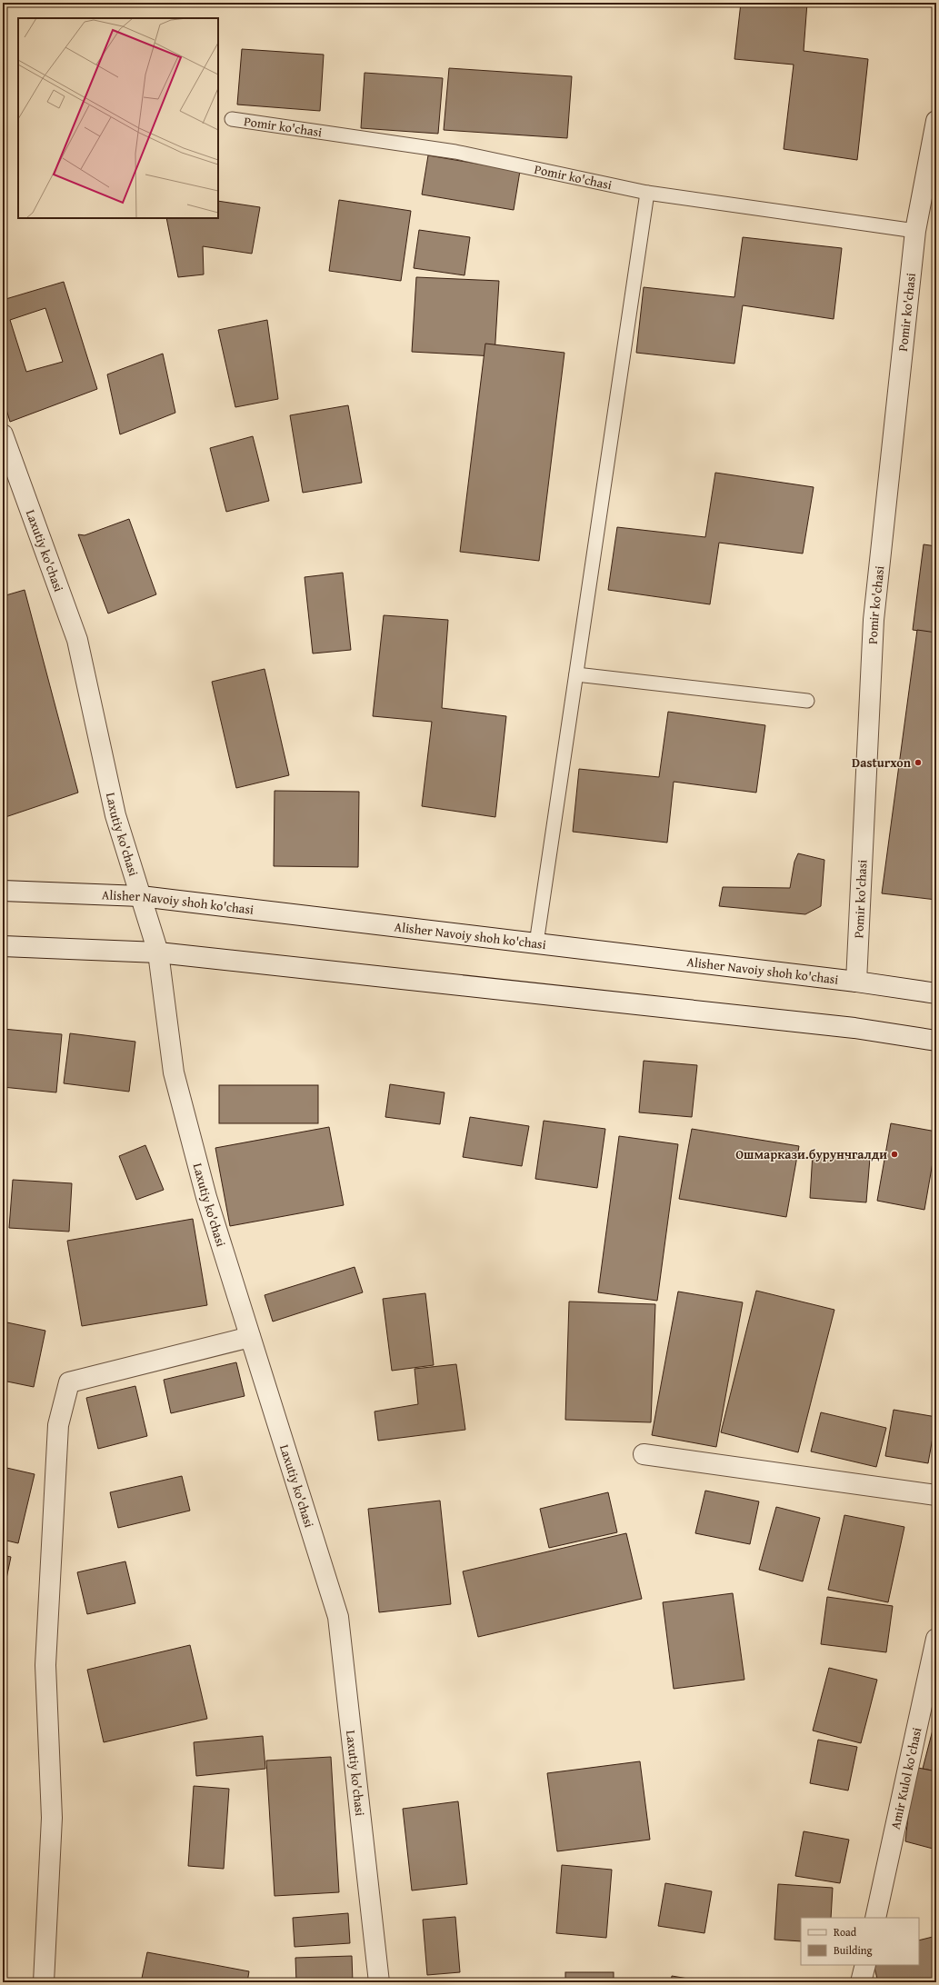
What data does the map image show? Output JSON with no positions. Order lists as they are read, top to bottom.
{
  "streets": {
    "street": [
      "Pomir ko'chasi",
      "Laxutiy ko'chasi",
      "Alisher Navoiy shoh ko'chasi",
      "Amir Kulol ko'chasi"
    ]
  },
  "crossings": [
    ["Pomir ko'chasi", "Alisher Navoiy shoh ko'chasi"],
    ["Laxutiy ko'chasi", "Alisher Navoiy shoh ko'chasi"]
  ],
  "places": ["Dasturxon", "Ошмаркази.бурунчгалди"],
  "legend": ["Road", "Building"]
}
